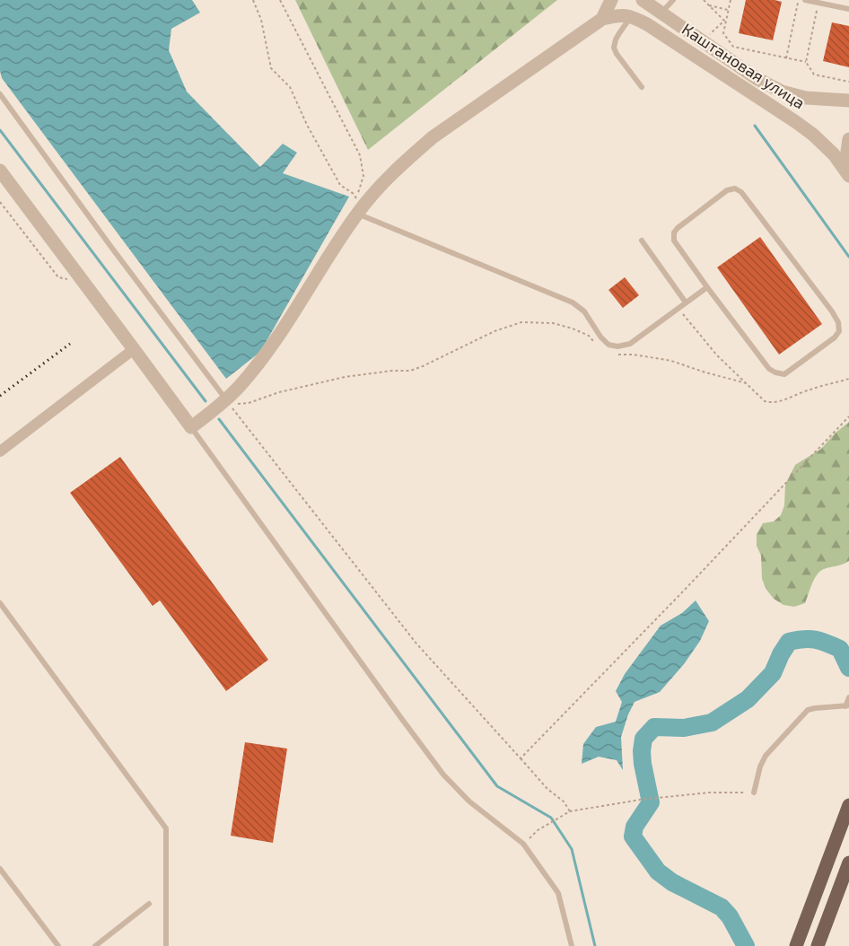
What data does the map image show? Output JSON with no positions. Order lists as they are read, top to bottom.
{
  "streets": {
    "street": ["Каштановая улица"]
  }
}
